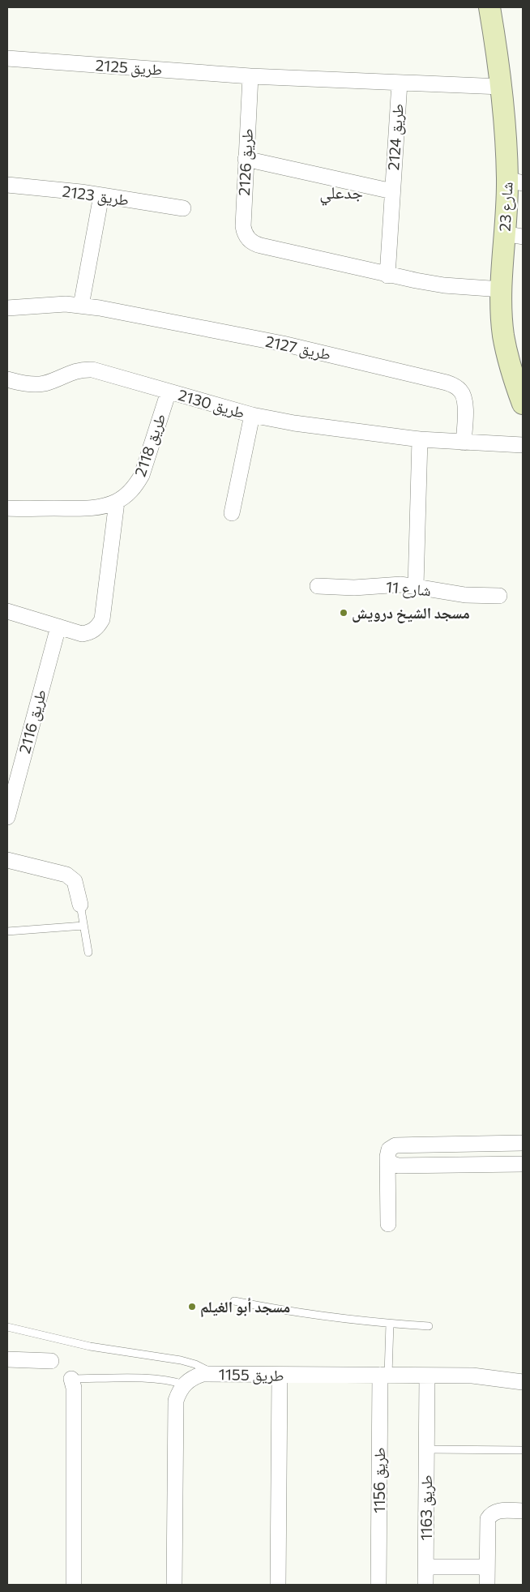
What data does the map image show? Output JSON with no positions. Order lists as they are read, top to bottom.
{
  "streets": {
    "street": [
      "طريق 2125",
      "طريق 2124",
      "طريق 2126",
      "طريق 2123",
      "شارع 23",
      "طريق 2127",
      "طريق 2130",
      "طريق 2118",
      "شارع 11",
      "طريق 2116",
      "طريق 1155",
      "طريق 1156",
      "طريق 1163"
    ]
  },
  "crossings": [
    ["طريق 2125", "طريق 2126"],
    ["طريق 2124", "طريق 2126"],
    ["طريق 2126", "شارع 23"],
    ["طريق 2127", "طريق 2130"],
    ["طريق 2130", "طريق 2118"],
    ["طريق 1155", "طريق 1156"],
    ["طريق 1155", "طريق 1163"]
  ],
  "districts": ["جدعلي"],
  "places": ["مسجد الشيخ درويش", "مسجد أبو الغيلم"]
}
